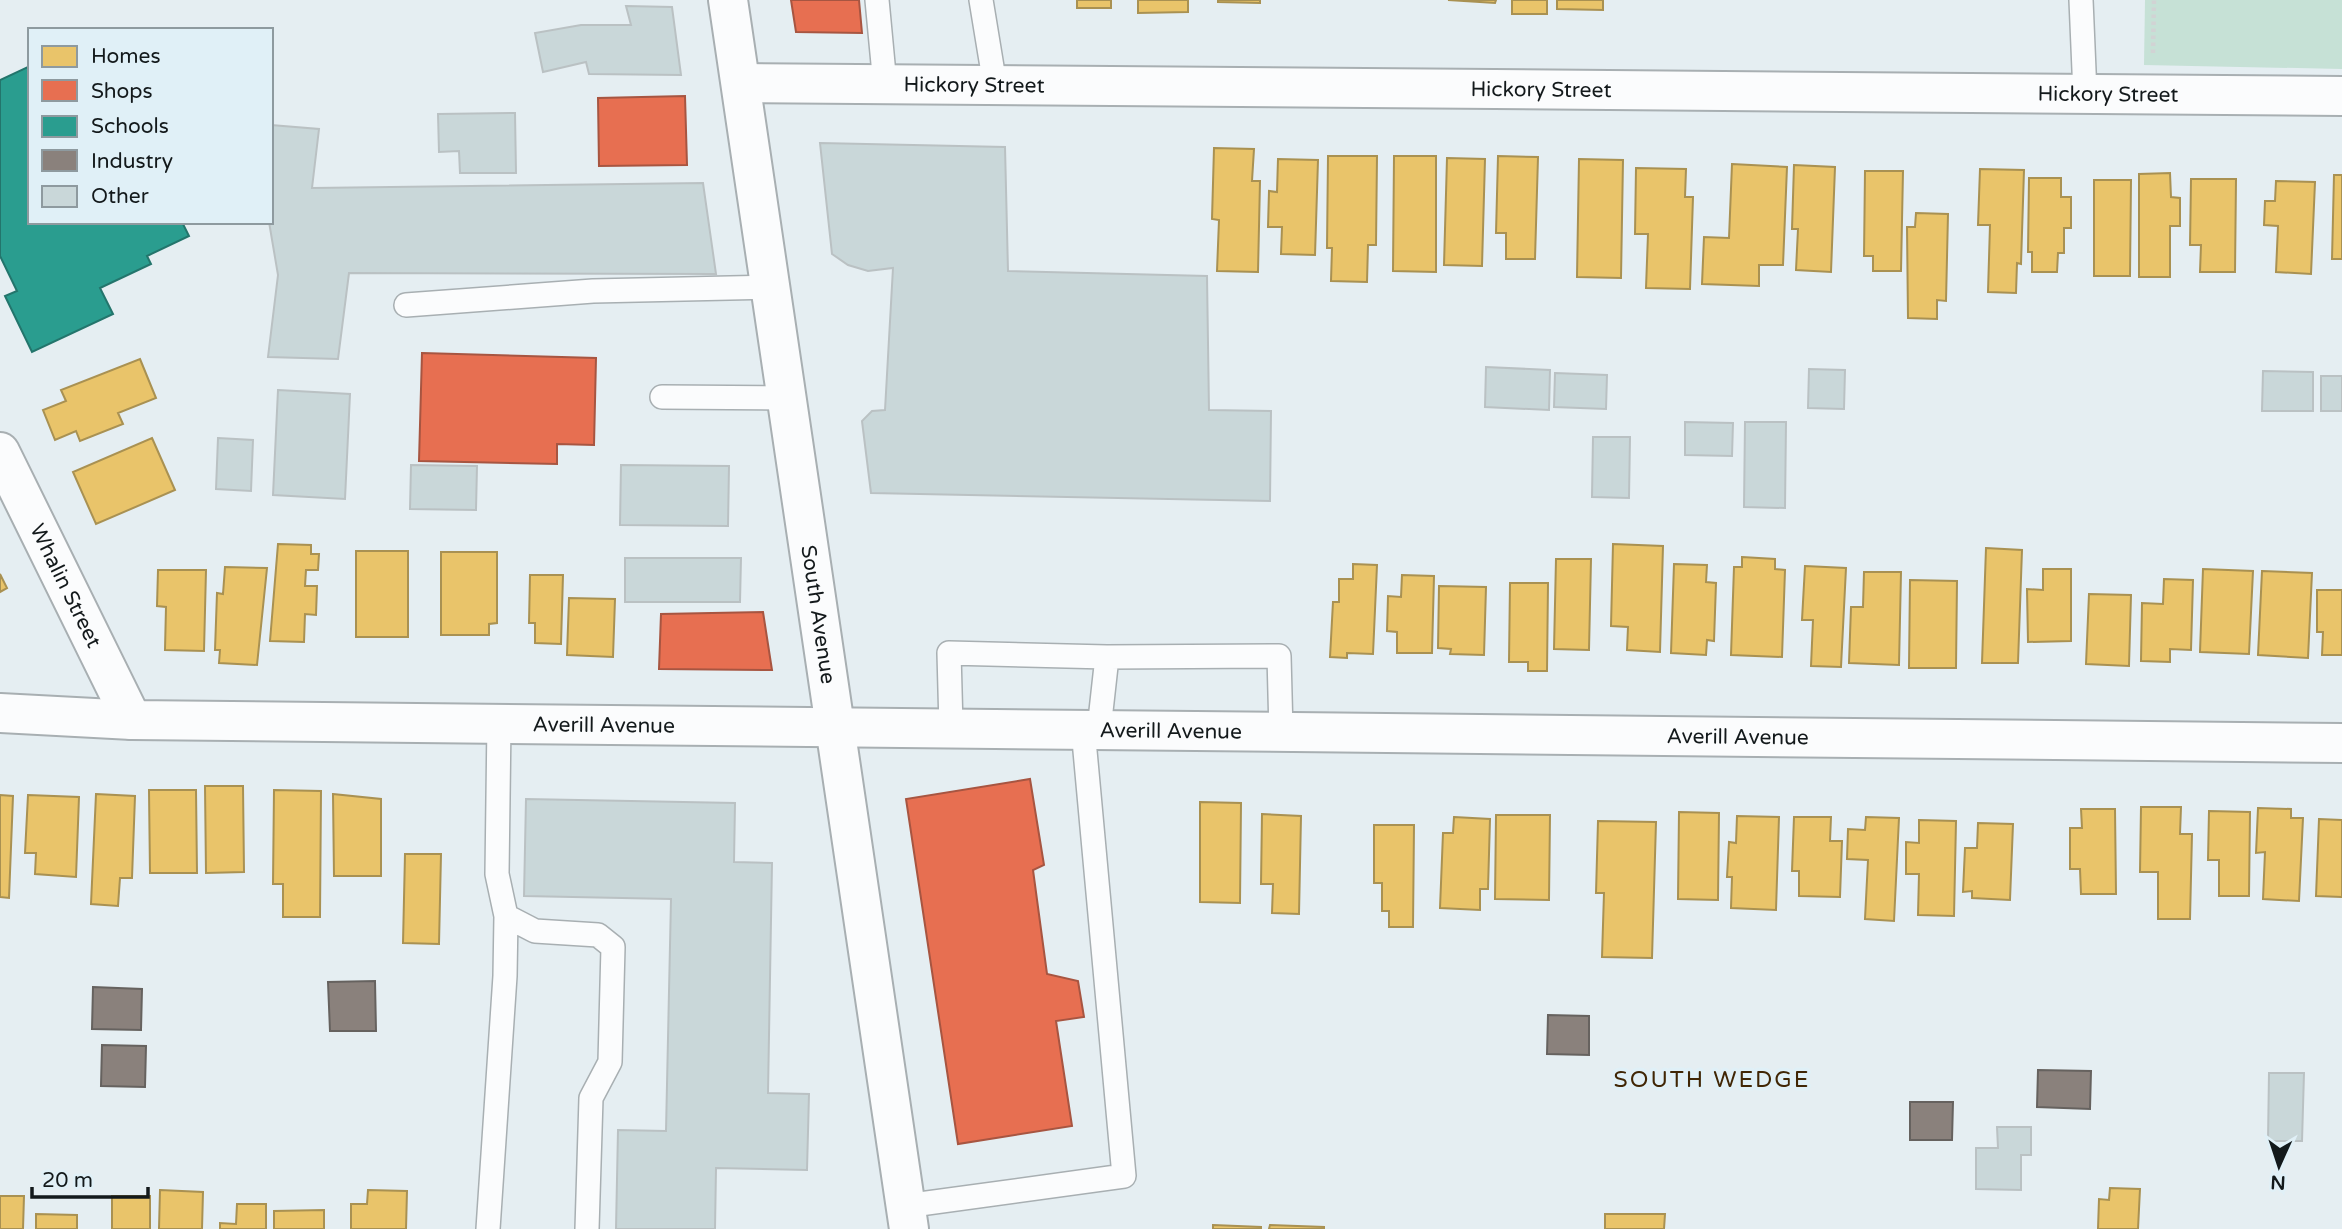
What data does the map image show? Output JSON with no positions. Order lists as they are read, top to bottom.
{
  "streets": {
    "street": [
      "Hickory Street",
      "Whalin Street",
      "South Avenue",
      "Averill Avenue"
    ]
  },
  "crossings": [
    ["Hickory Street", "South Avenue"],
    ["Whalin Street", "Averill Avenue"],
    ["South Avenue", "Averill Avenue"]
  ],
  "districts": ["SOUTH WEDGE"],
  "legend": [
    "Homes",
    "Shops",
    "Schools",
    "Industry",
    "Other"
  ],
  "scale_bar": "20 m",
  "north": "bottom"
}
